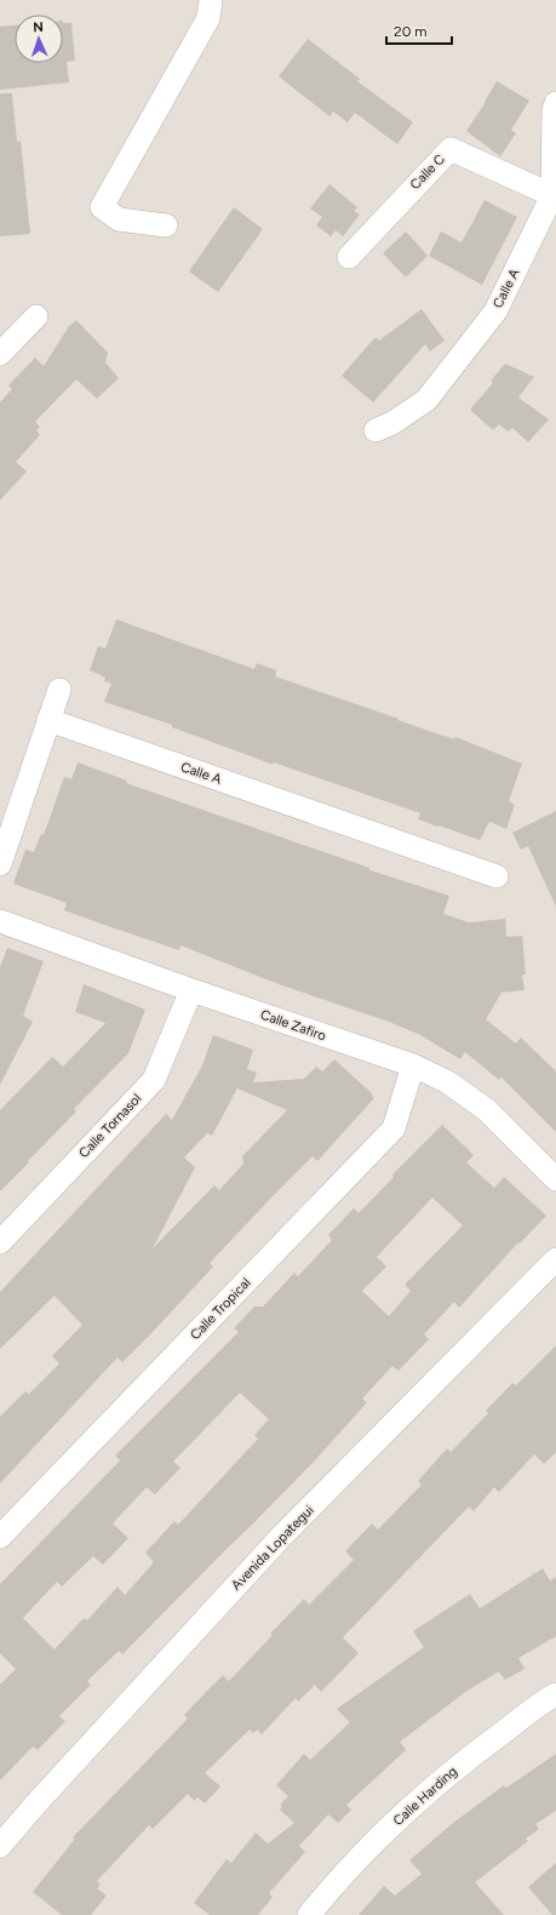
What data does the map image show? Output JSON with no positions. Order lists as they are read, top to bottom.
{
  "streets": {
    "street": [
      "Calle C",
      "Calle A",
      "Calle Zafiro",
      "Calle Tornasol",
      "Calle Tropical",
      "Avenida Lopategui",
      "Calle Harding"
    ]
  },
  "crossings": [
    ["Calle C", "Calle A"],
    ["Calle Zafiro", "Calle Tornasol"],
    ["Calle Zafiro", "Calle Tropical"]
  ],
  "scale_bar": "20 m",
  "north": "top"
}
